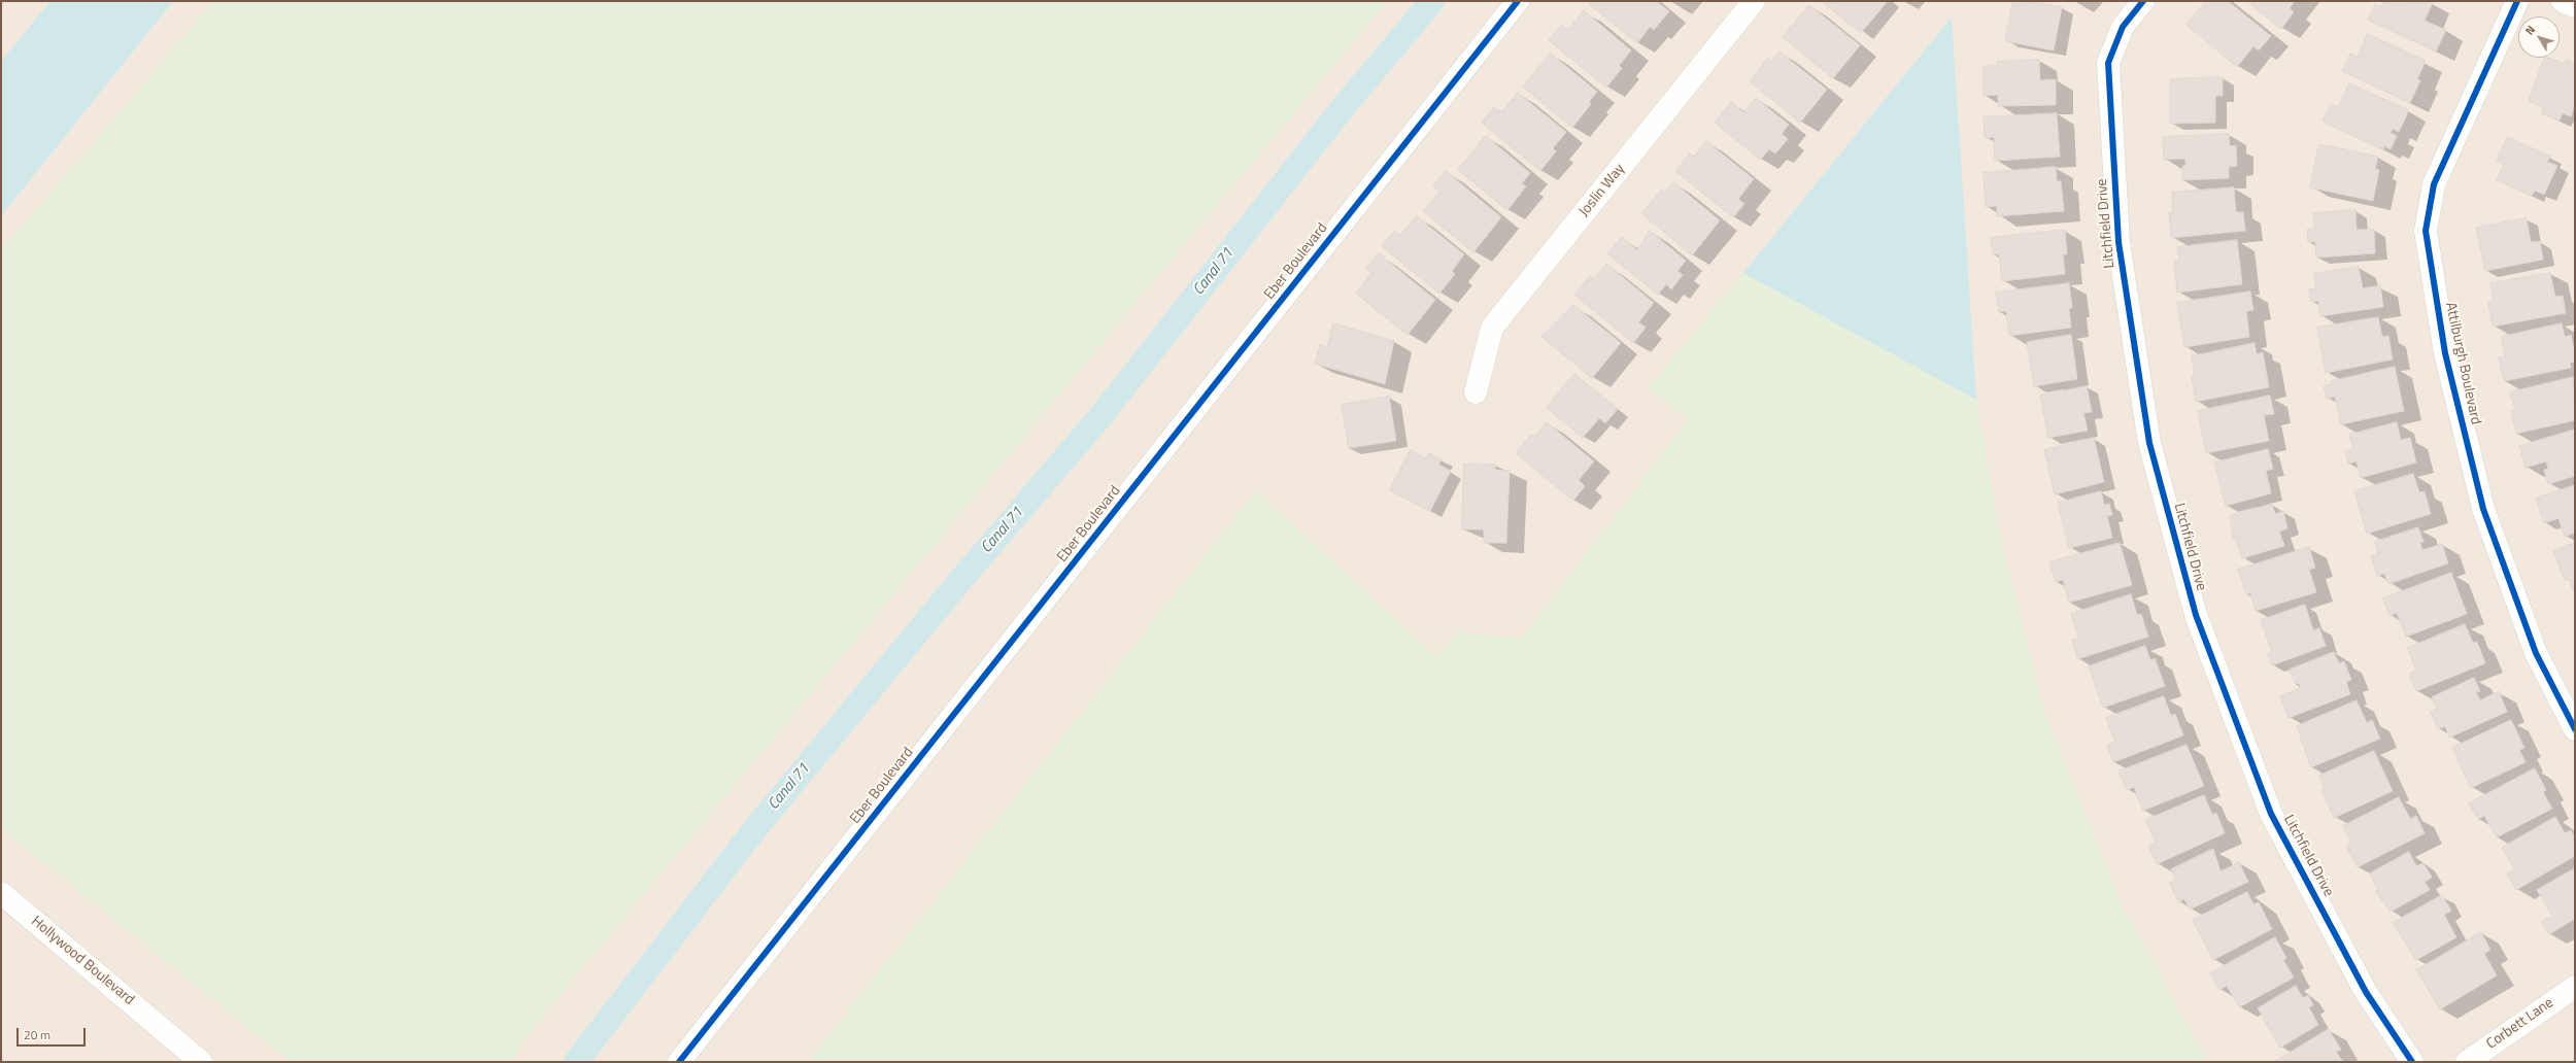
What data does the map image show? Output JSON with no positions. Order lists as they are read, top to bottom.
{
  "streets": {
    "street": [
      "Joslin Way",
      "Litchfield Drive",
      "Eber Boulevard",
      "Attilburgh Boulevard",
      "Hollywood Boulevard",
      "Corbett Lane"
    ]
  },
  "water": ["Canal 71"],
  "scale_bar": "20 m",
  "north": "top left"
}
